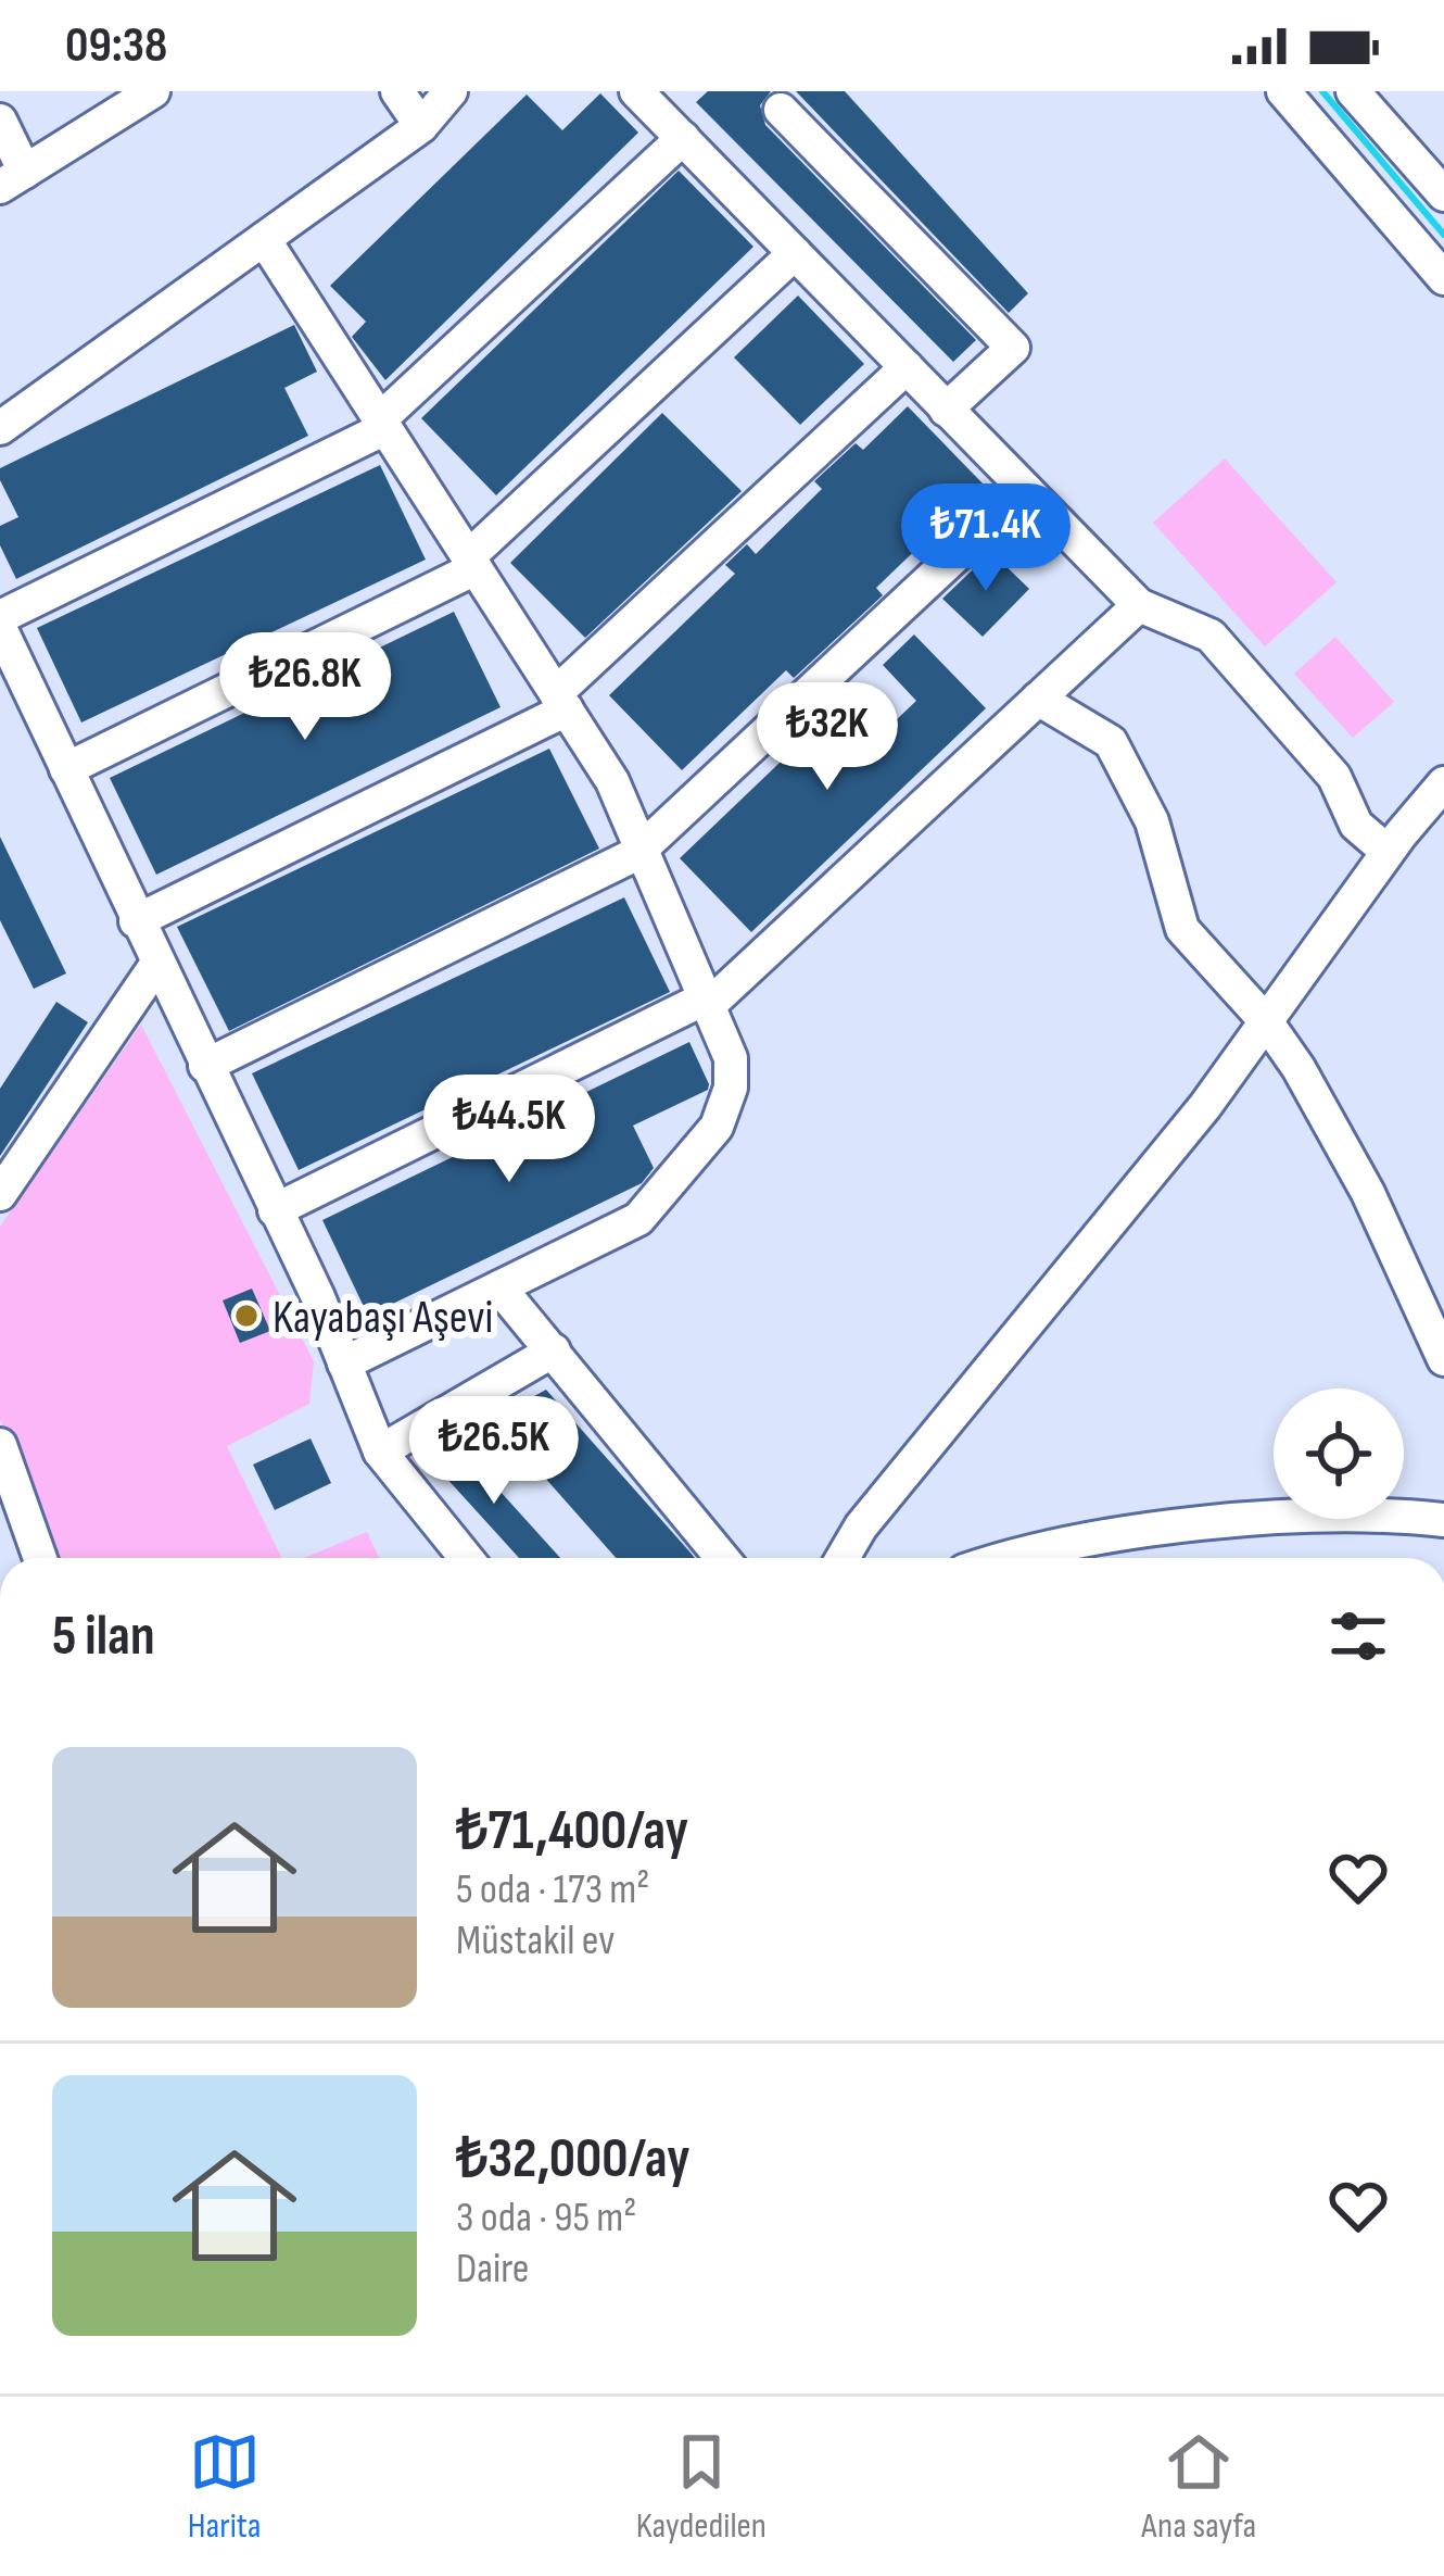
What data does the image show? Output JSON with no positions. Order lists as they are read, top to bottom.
{
  "places": ["Kayabaşı Aşevi"],
  "page": {
    "status": "09:38",
    "price": [
      "₺71.4K",
      "₺26.8K",
      "₺32K",
      "₺44.5K",
      "₺26.5K"
    ],
    "heading": "5 ilan",
    "list": [
      {
        "name": "₺71,400/ay",
        "note": "5 oda · 173 m² · Müstakil ev"
      },
      {
        "name": "₺32,000/ay",
        "note": "3 oda · 95 m² · Daire"
      }
    ],
    "tabs": ["Harita", "Kaydedilen", "Ana sayfa"]
  }
}
